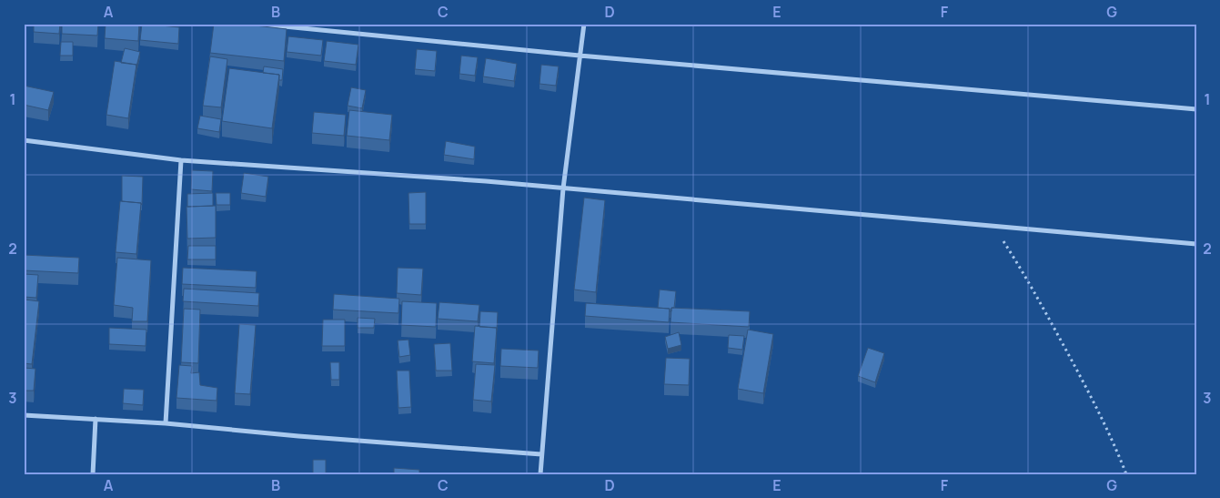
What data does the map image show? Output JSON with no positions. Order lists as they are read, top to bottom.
{
  "grid": {
    "columns": [
      "A",
      "B",
      "C",
      "D",
      "E",
      "F",
      "G"
    ],
    "rows": ["1", "2", "3"]
  }
}
